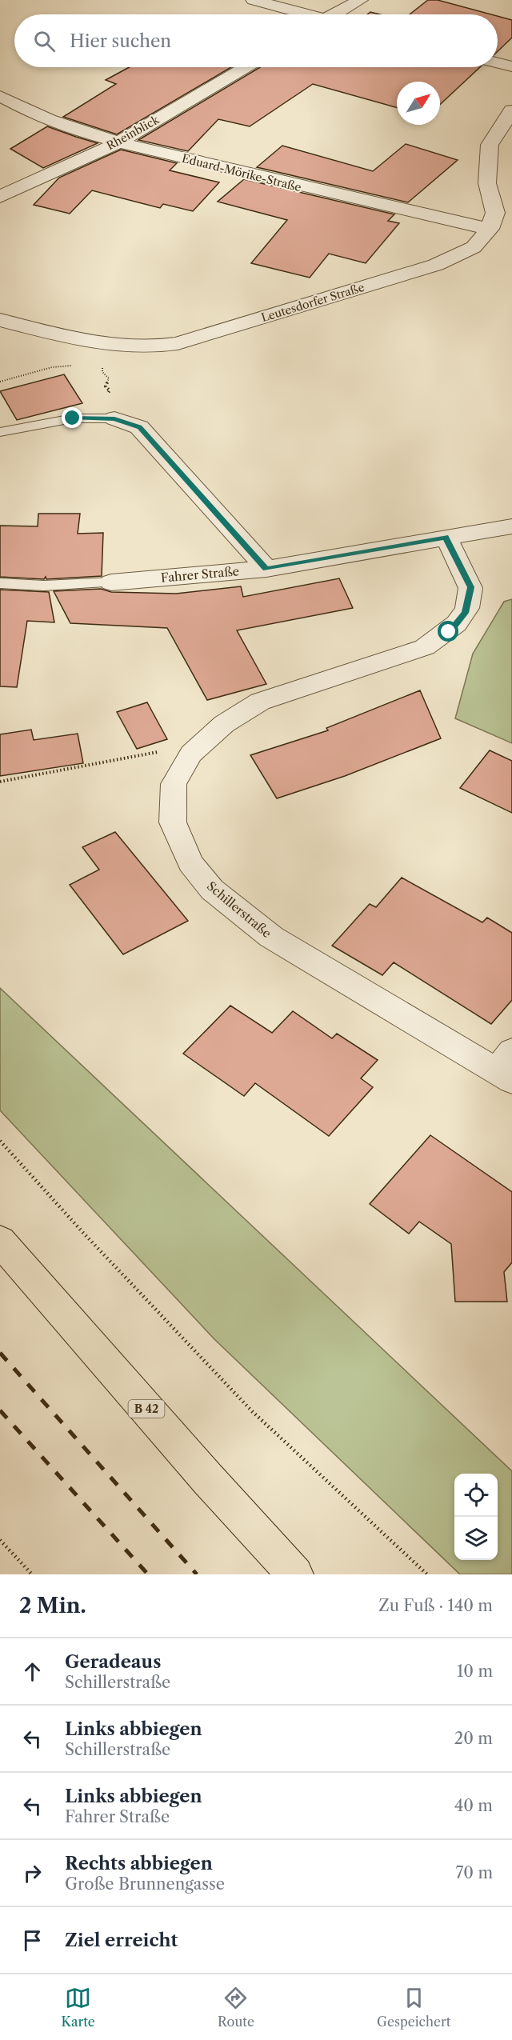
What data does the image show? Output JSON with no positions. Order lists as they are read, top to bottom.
{
  "streets": {
    "main road": ["B 42"],
    "street": [
      "Rheinblick",
      "Eduard-Mörike-Straße",
      "Leutesdorfer Straße",
      "Fahrer Straße",
      "Schillerstraße"
    ]
  },
  "crossings": [
    ["Rheinblick", "Eduard-Mörike-Straße"],
    ["Eduard-Mörike-Straße", "Leutesdorfer Straße"],
    ["Fahrer Straße", "Schillerstraße"]
  ],
  "north": "top right",
  "page": {
    "search": "Hier suchen",
    "heading": ["2 Min.", "Zu Fuß · 140 m"],
    "list": [
      ["Geradeaus", "Schillerstraße", "10 m"],
      ["Links abbiegen", "Schillerstraße", "20 m"],
      ["Links abbiegen", "Fahrer Straße", "40 m"],
      ["Rechts abbiegen", "Große Brunnengasse", "70 m"],
      "Ziel erreicht"
    ],
    "nav": ["Karte", "Route", "Gespeichert"]
  }
}
